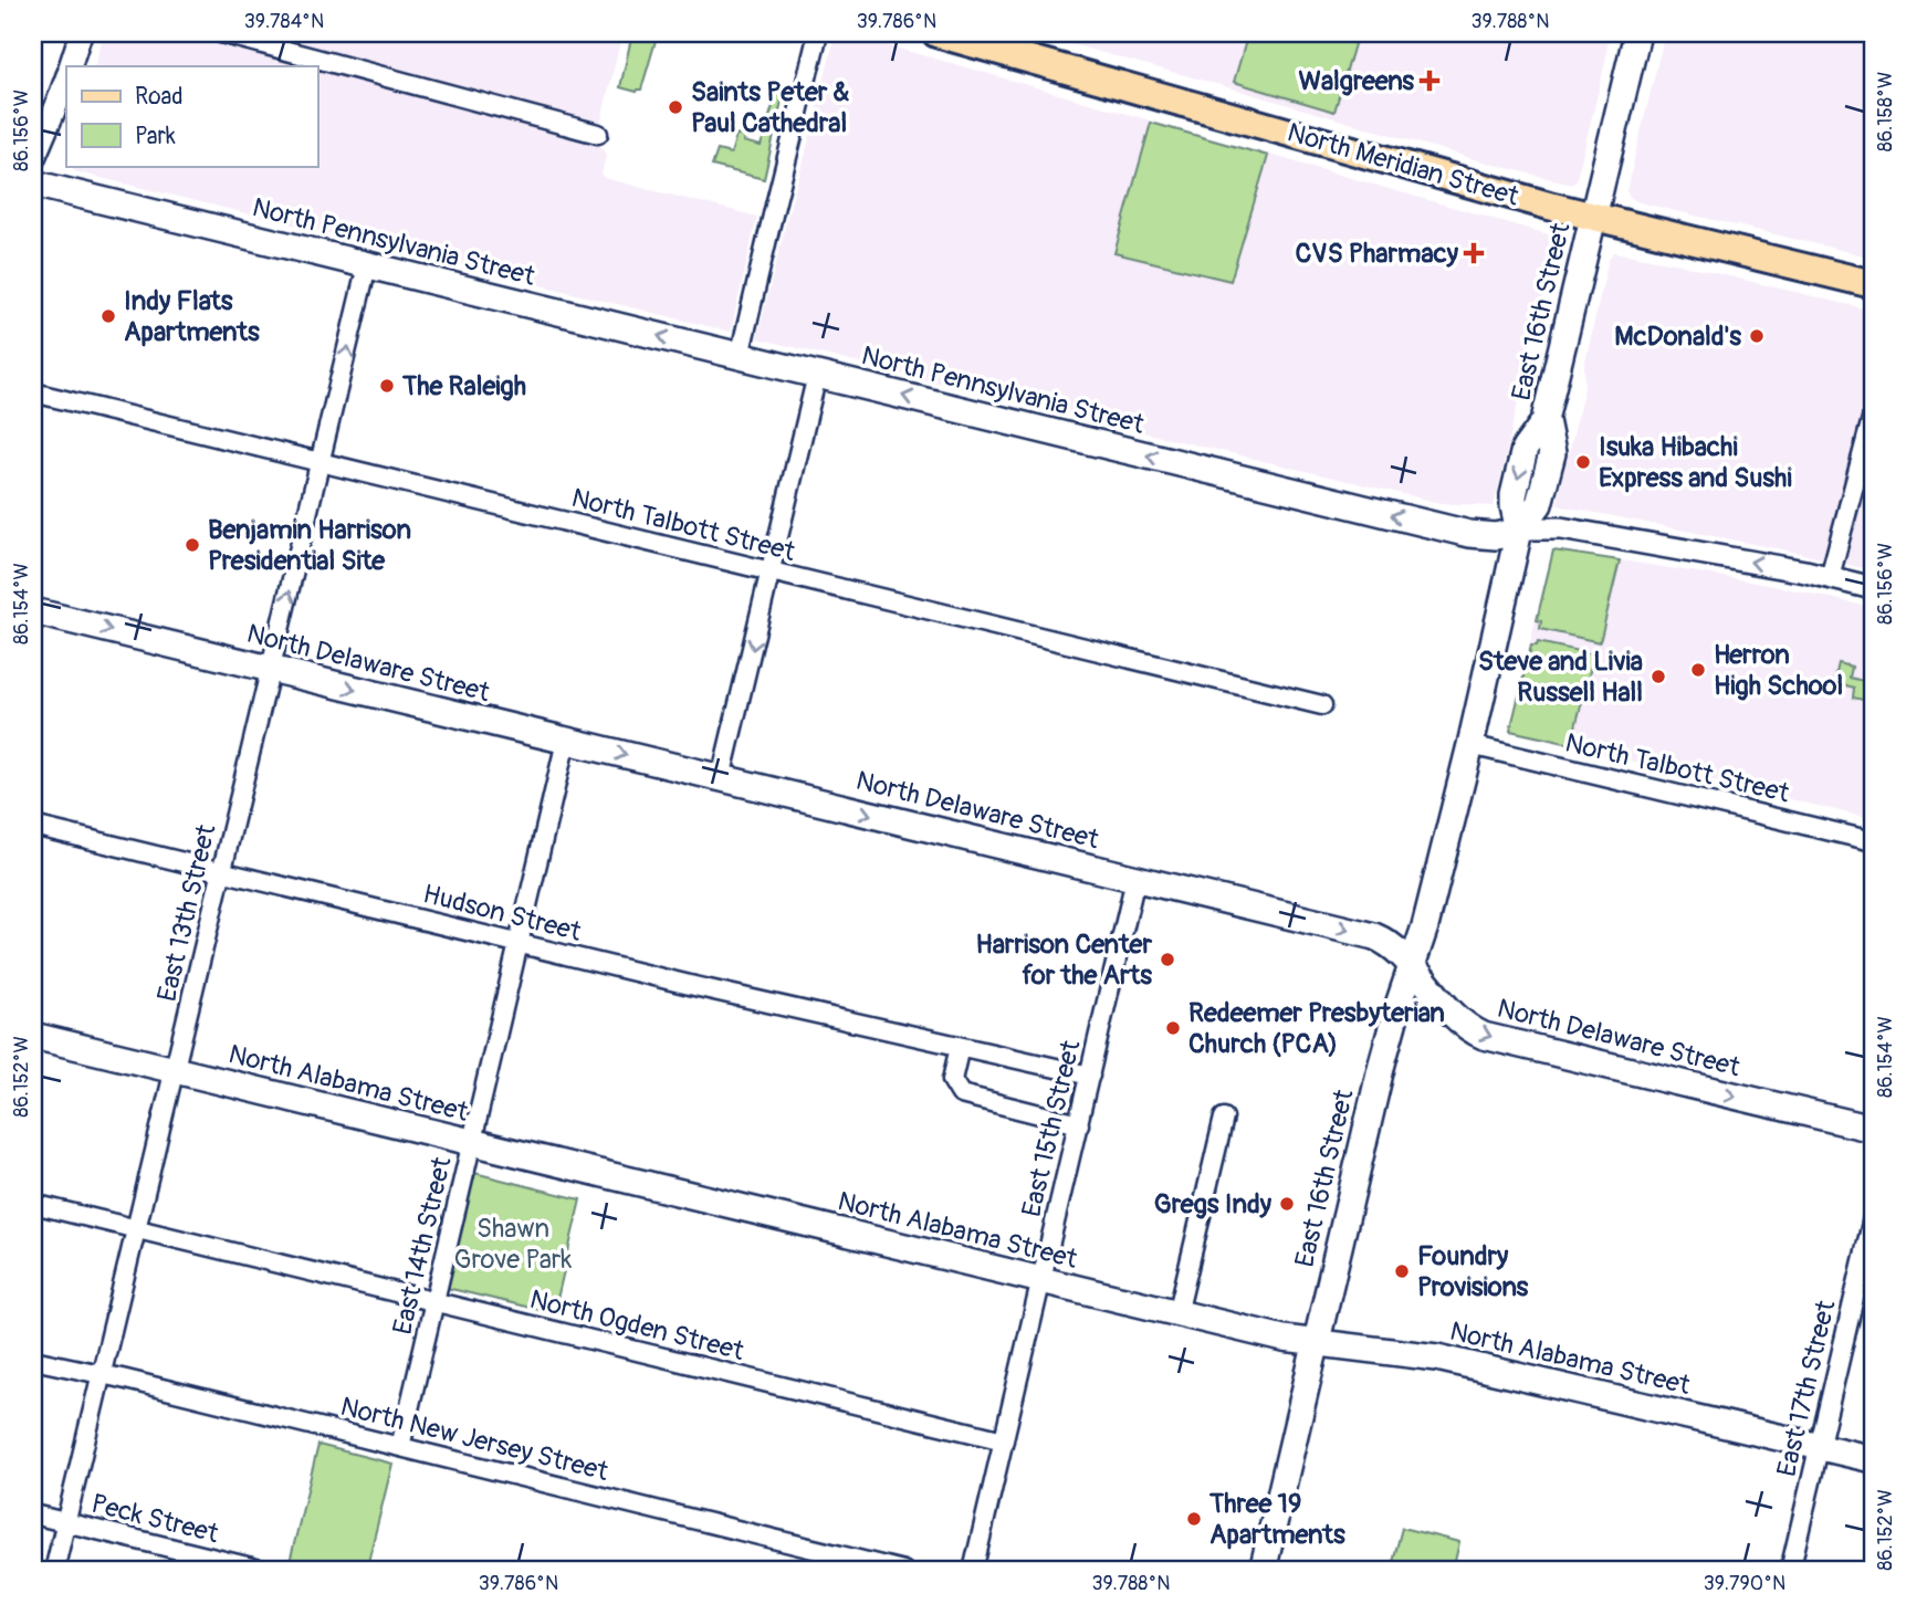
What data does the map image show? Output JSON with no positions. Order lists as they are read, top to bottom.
{
  "streets": {
    "main road": [
      "North Meridian Street",
      "North Pennsylvania Street",
      "East 16th Street",
      "North Delaware Street",
      "North Alabama Street"
    ],
    "street": [
      "North Talbott Street",
      "East 13th Street",
      "Hudson Street",
      "East 15th Street",
      "East 14th Street",
      "North Ogden Street",
      "East 17th Street",
      "North New Jersey Street",
      "Peck Street"
    ]
  },
  "crossings": [
    ["North Meridian Street", "East 16th Street"],
    ["North Pennsylvania Street", "East 16th Street"],
    ["North Pennsylvania Street", "East 13th Street"],
    ["East 16th Street", "North Talbott Street"],
    ["East 16th Street", "North Delaware Street"],
    ["East 16th Street", "North Alabama Street"],
    ["North Talbott Street", "East 13th Street"],
    ["North Delaware Street", "East 13th Street"],
    ["North Delaware Street", "East 15th Street"],
    ["North Delaware Street", "East 14th Street"],
    ["East 13th Street", "Hudson Street"],
    ["East 13th Street", "North Alabama Street"],
    ["East 13th Street", "North Ogden Street"],
    ["East 13th Street", "North New Jersey Street"],
    ["East 13th Street", "Peck Street"],
    ["Hudson Street", "East 15th Street"],
    ["Hudson Street", "East 14th Street"],
    ["North Alabama Street", "East 15th Street"],
    ["North Alabama Street", "East 14th Street"],
    ["North Alabama Street", "East 17th Street"],
    ["East 15th Street", "North Ogden Street"],
    ["East 14th Street", "North Ogden Street"],
    ["East 14th Street", "North New Jersey Street"]
  ],
  "one_way": ["North Pennsylvania Street", "North Delaware Street"],
  "parks": ["Shawn Grove Park"],
  "places": {
    "health": ["Walgreens", "CVS Pharmacy"],
    "other": [
      "Saints Peter & Paul Cathedral",
      "Indy Flats Apartments",
      "McDonald's",
      "The Raleigh",
      "Isuka Hibachi Express and Sushi",
      "Benjamin Harrison Presidential Site",
      "Herron High School",
      "Steve and Livia Russell Hall",
      "Harrison Center for the Arts",
      "Redeemer Presbyterian Church (PCA)",
      "Gregs Indy",
      "Foundry Provisions",
      "Three 19 Apartments"
    ]
  },
  "legend": ["Road", "Park"],
  "coordinates": [
    "39.784°N",
    "39.786°N",
    "39.788°N",
    "86.158°W",
    "86.156°W",
    "86.154°W",
    "86.152°W",
    "39.790°N"
  ]
}
